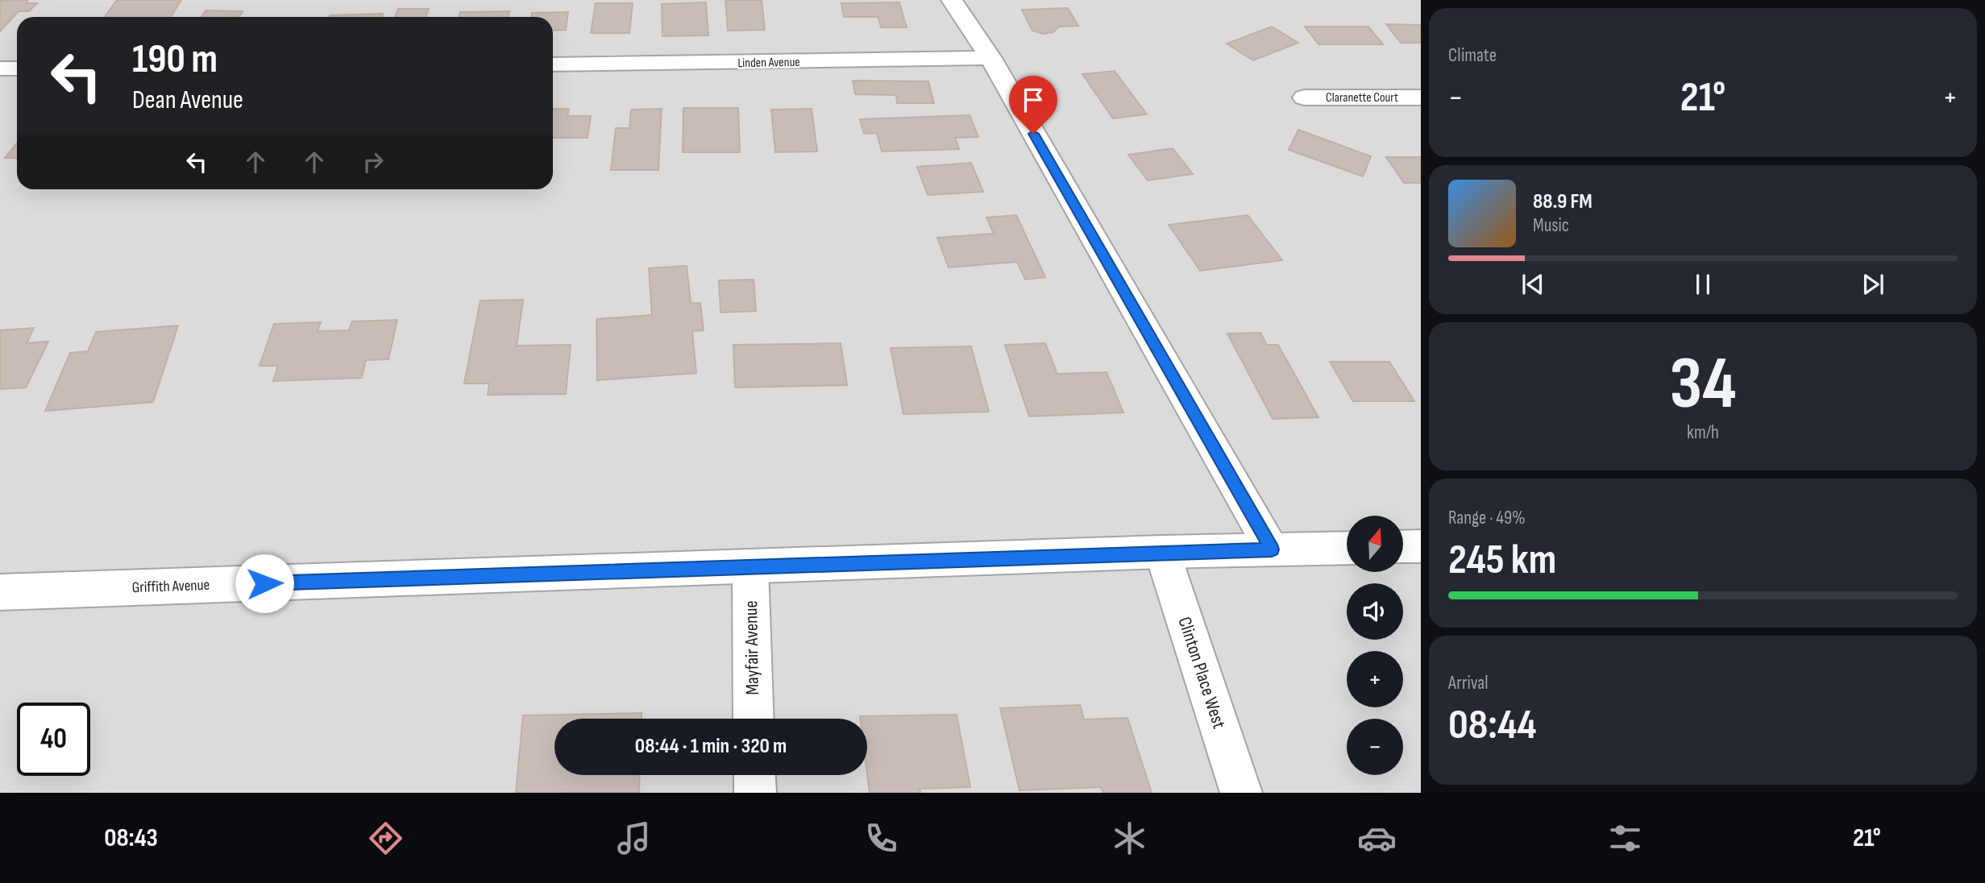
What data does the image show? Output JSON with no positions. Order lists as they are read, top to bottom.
{
  "streets": {
    "street": [
      "Linden Avenue",
      "Claranette Court",
      "Griffith Avenue",
      "Mayfair Avenue",
      "Clinton Place West"
    ]
  },
  "crossings": [
    ["Griffith Avenue", "Mayfair Avenue"],
    ["Griffith Avenue", "Clinton Place West"]
  ],
  "north": "top",
  "page": {
    "tile": [
      "Climate",
      ["34", "km/h"],
      ["Range · 49%", "245 km"],
      ["Arrival", "08:44"]
    ],
    "turn": ["190 m", "Dean Avenue"],
    "heat": ["−", "21°", "+"],
    "song": ["88.9 FM", "Music"],
    "map_buttons": ["+", "−"],
    "limit": "40",
    "trip": "08:44 · 1 min · 320 m",
    "tabs": ["08:43", "21°"]
  }
}
